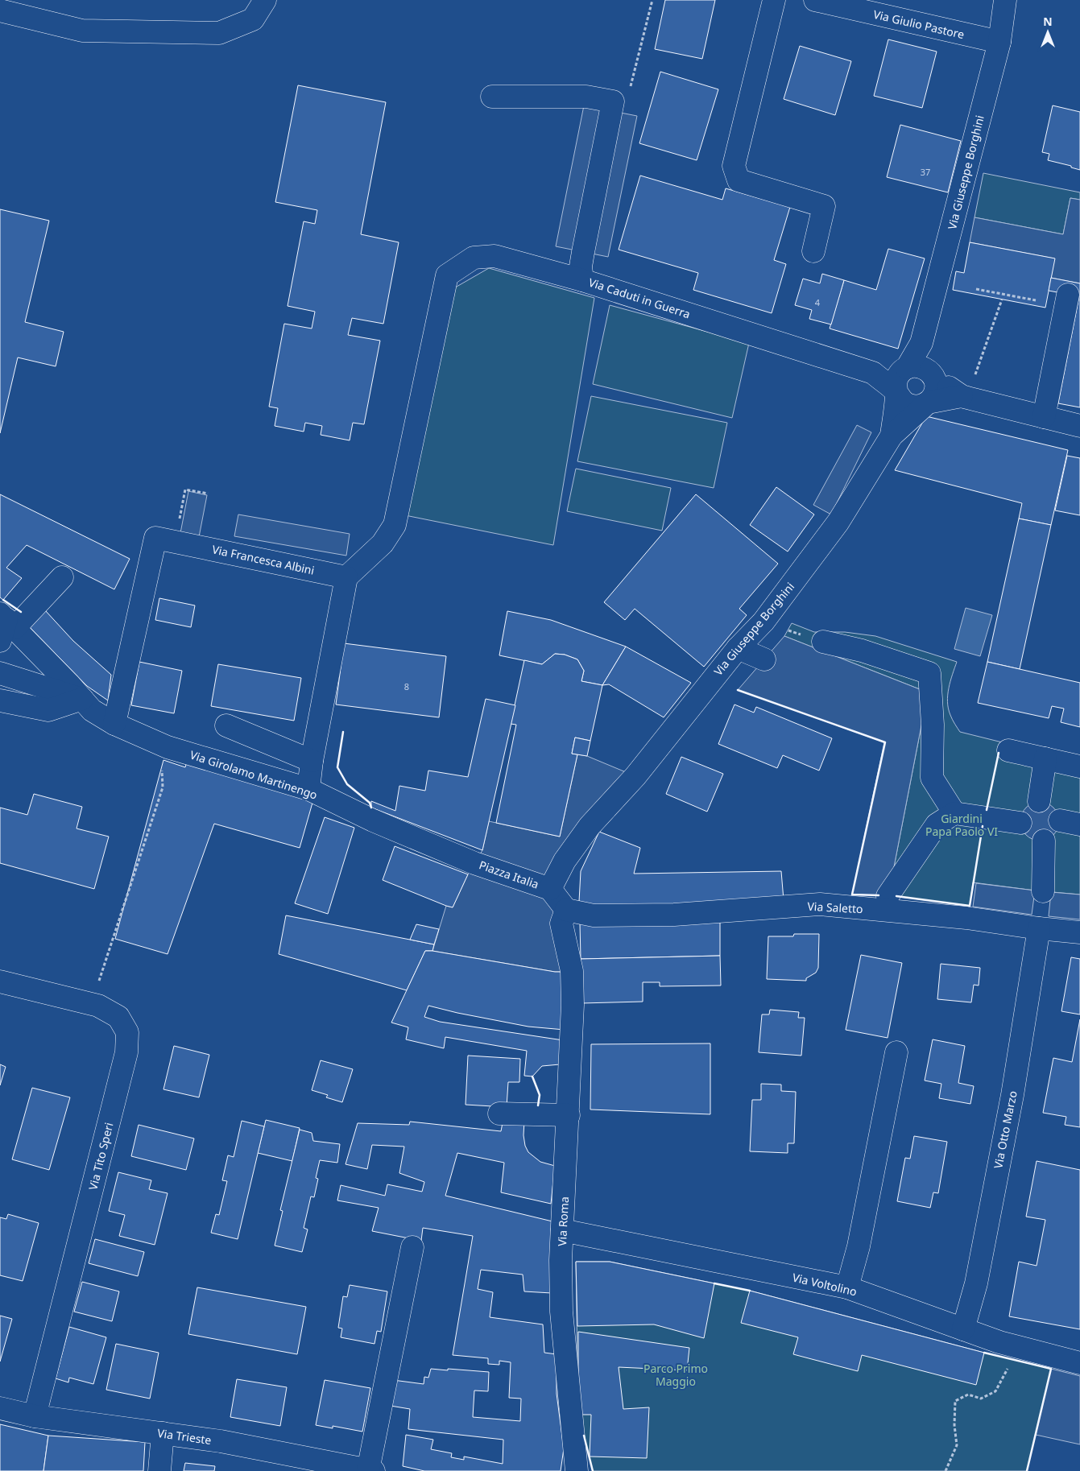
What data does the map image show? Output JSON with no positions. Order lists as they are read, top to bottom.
{
  "streets": {
    "street": [
      "Via Giulio Pastore",
      "Via Giuseppe Borghini",
      "Via Caduti in Guerra",
      "Via Francesca Albini",
      "Via Girolamo Martinengo",
      "Piazza Italia",
      "Via Saletto",
      "Via Otto Marzo",
      "Via Tito Speri",
      "Via Roma",
      "Via Voltolino",
      "Via Trieste"
    ]
  },
  "crossings": [
    ["Via Giulio Pastore", "Via Giuseppe Borghini"],
    ["Via Giuseppe Borghini", "Via Caduti in Guerra"],
    ["Via Giuseppe Borghini", "Piazza Italia"],
    ["Via Francesca Albini", "Via Girolamo Martinengo"],
    ["Via Girolamo Martinengo", "Piazza Italia"],
    ["Piazza Italia", "Via Saletto"],
    ["Piazza Italia", "Via Roma"],
    ["Via Saletto", "Via Otto Marzo"],
    ["Via Saletto", "Via Roma"],
    ["Via Otto Marzo", "Via Voltolino"],
    ["Via Tito Speri", "Via Trieste"],
    ["Via Roma", "Via Voltolino"]
  ],
  "parks": ["Giardini Papa Paolo VI", "Parco Primo Maggio"],
  "house_numbers": ["37", "4", "8"],
  "north": "top"
}
